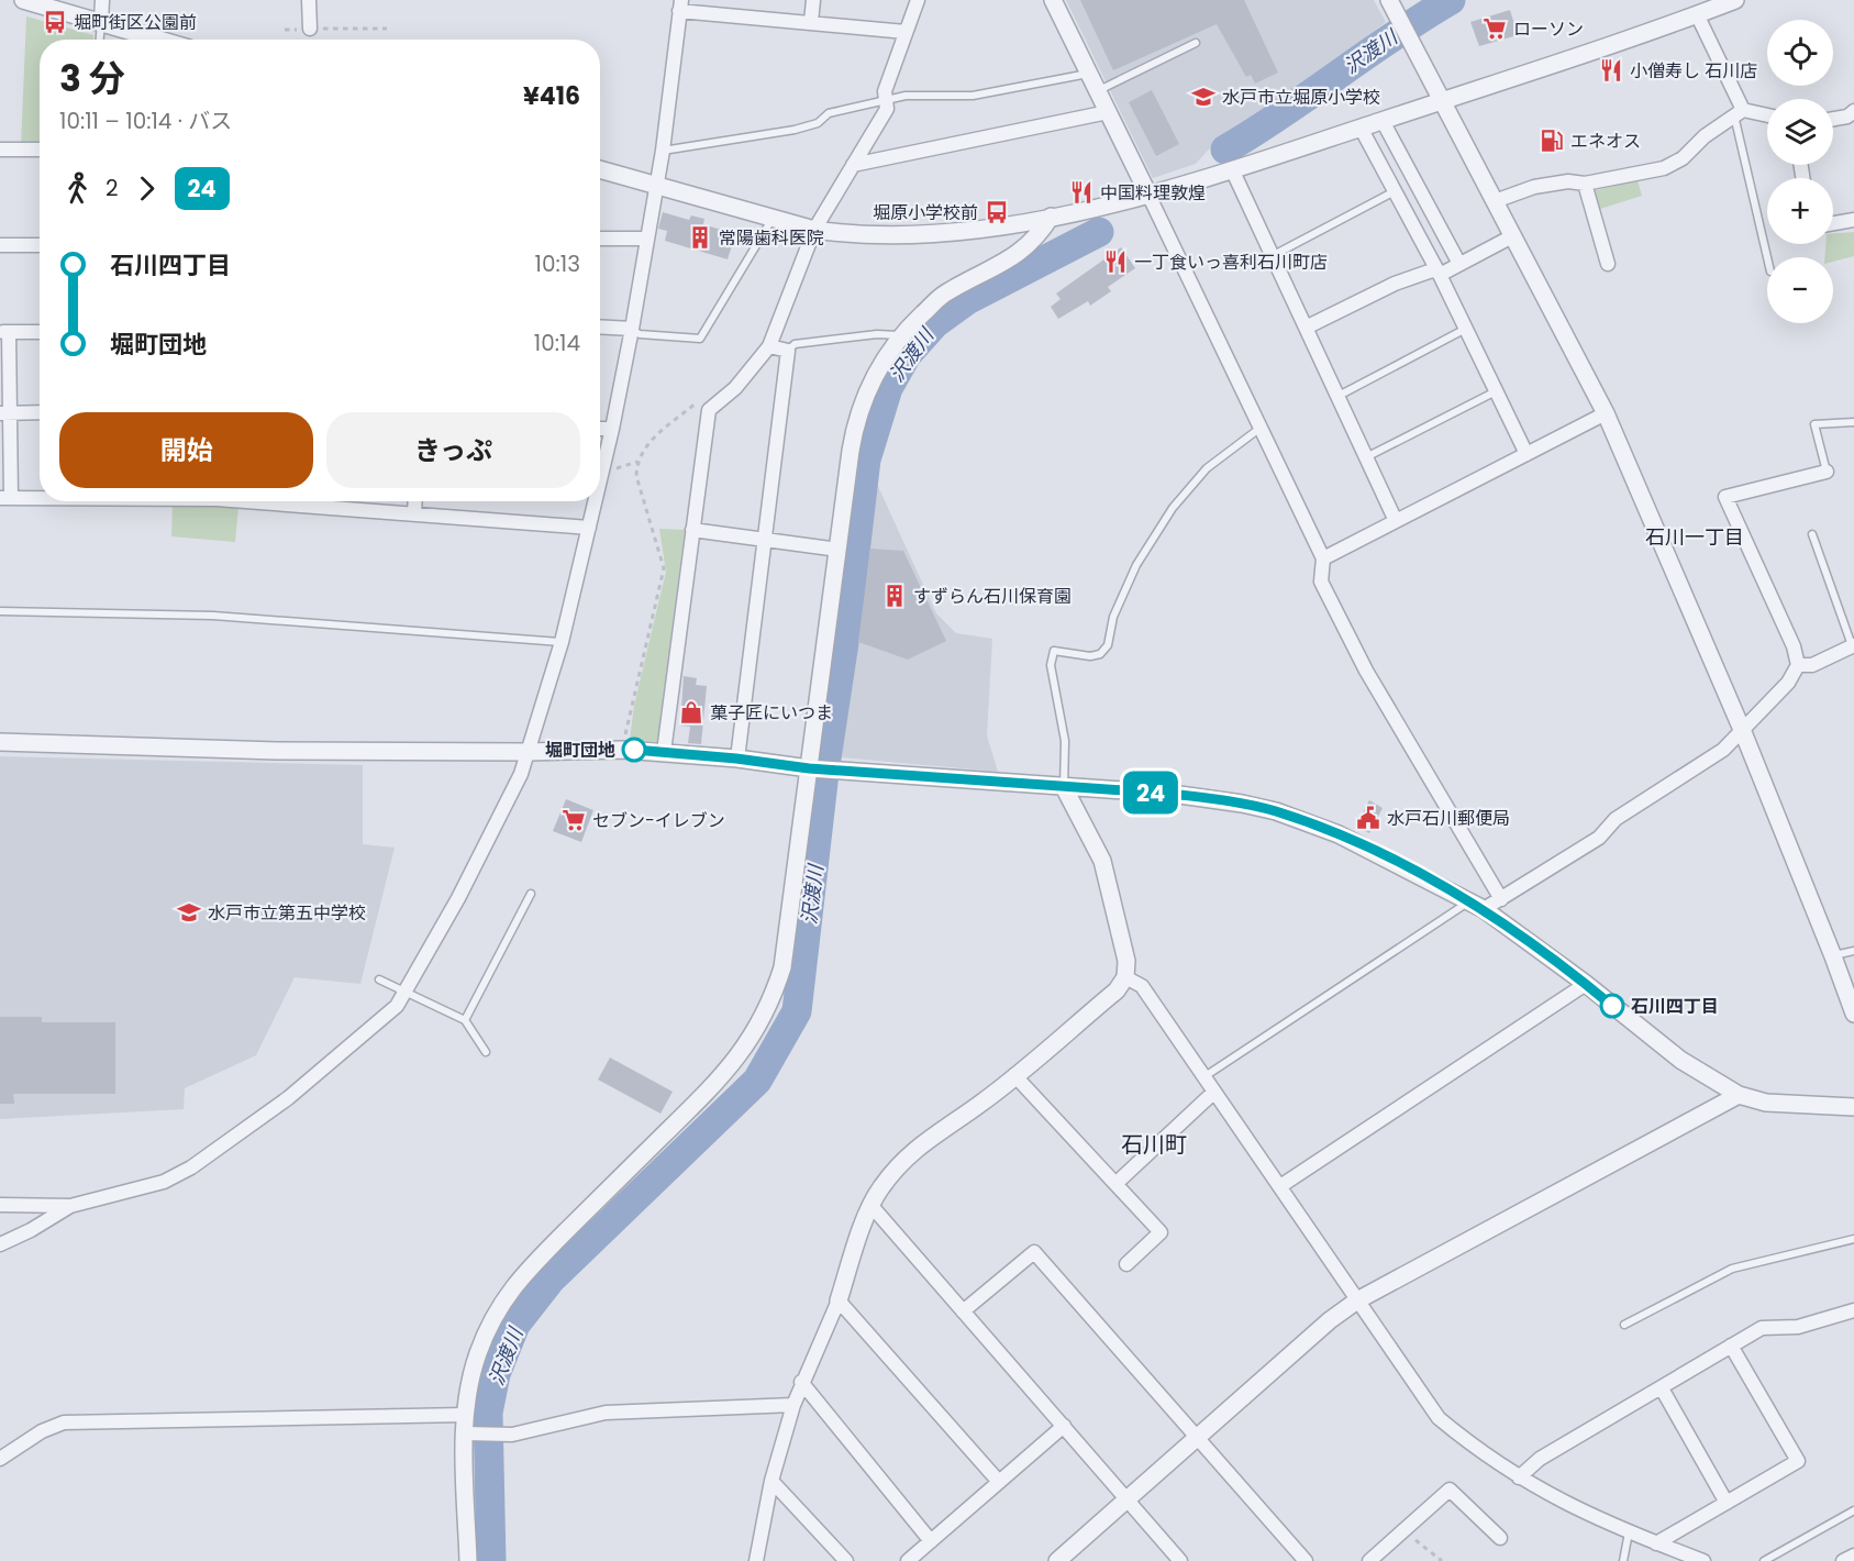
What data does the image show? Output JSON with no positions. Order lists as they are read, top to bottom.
{
  "districts": ["石川一丁目", "石川町"],
  "water": ["沢渡川"],
  "places": {
    "bus stop": ["堀町街区公園前", "堀原小学校前"],
    "supermarket": ["ローソン", "セブン-イレブン"],
    "restaurant": ["小僧寿し 石川店", "中国料理敦煌", "一丁食いっ喜利石川町店"],
    "school or university": ["水戸市立堀原小学校", "水戸市立第五中学校"],
    "fuel station": ["エネオス"],
    "building": ["常陽歯科医院", "すずらん石川保育園"],
    "shop": ["菓子匠にいつま"],
    "other": ["堀町団地", "石川四丁目"],
    "public building": ["水戸石川郵便局"]
  },
  "lines": ["bus line 24"],
  "page": {
    "on_map": "24",
    "map_buttons": ["+", "−"],
    "heading": ["3 分", "10:11 – 10:14 · バス", "¥416"],
    "legs": ["2", "24"],
    "list": [
      {
        "name": "石川四丁目",
        "value": "10:13"
      },
      {
        "name": "堀町団地",
        "value": "10:14"
      }
    ],
    "buttons": ["開始", "きっぷ"]
  }
}
